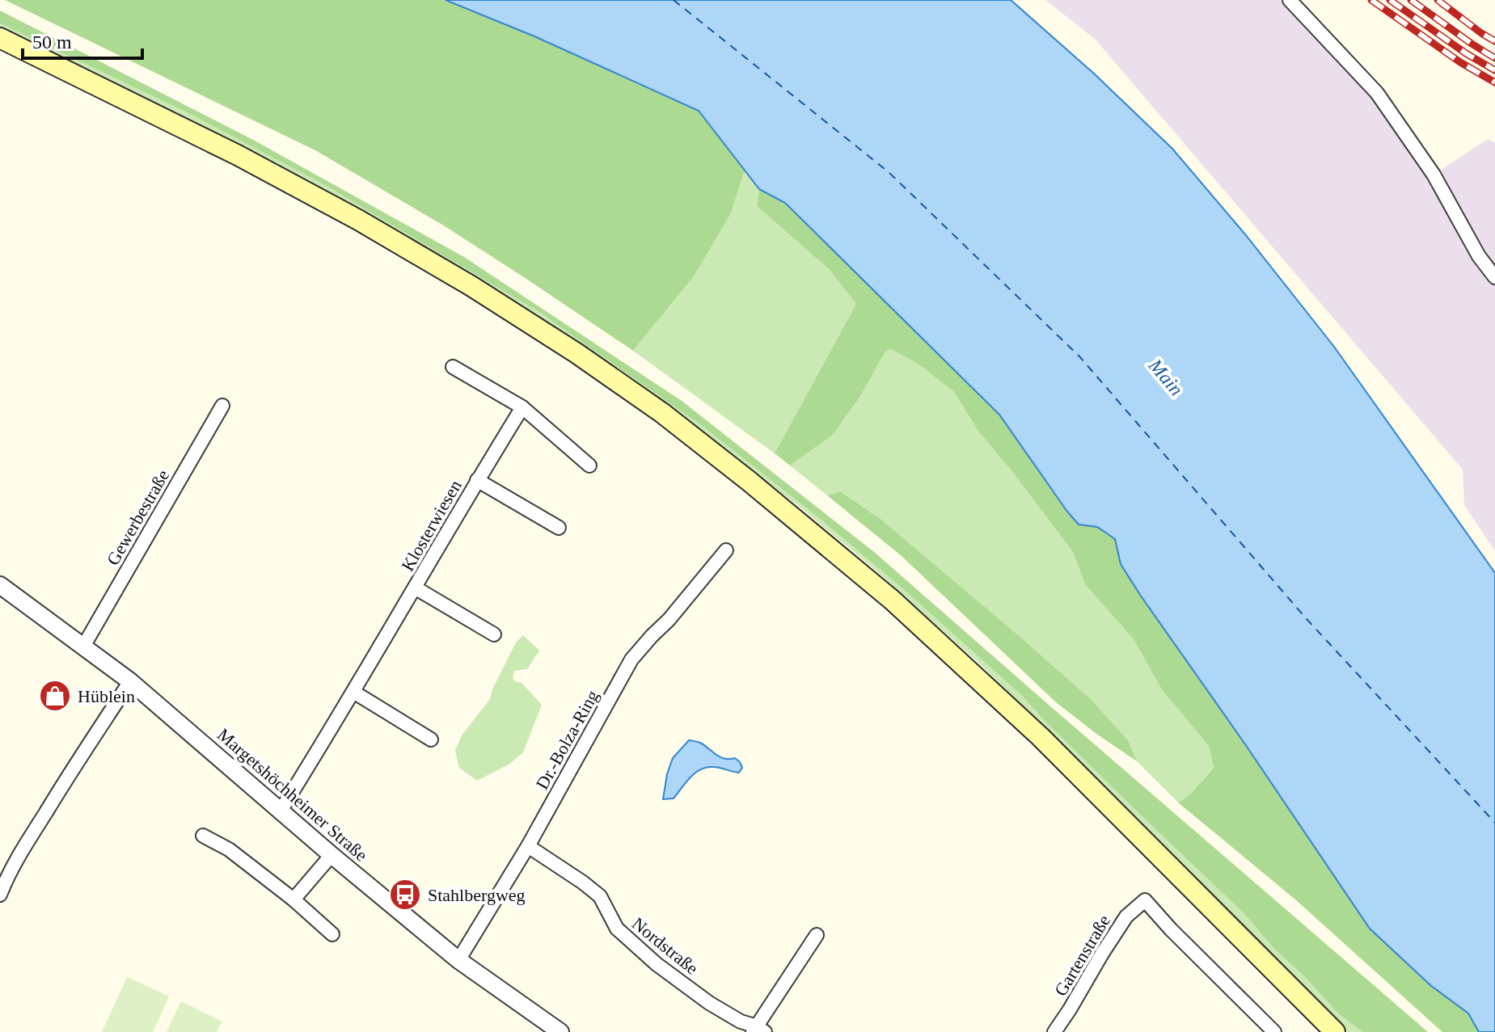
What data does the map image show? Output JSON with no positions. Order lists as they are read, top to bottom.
{
  "streets": {
    "street": [
      "Gewerbestraße",
      "Klosterwiesen",
      "Dr.-Bolza-Ring",
      "Margetshöchheimer Straße",
      "Nordstraße",
      "Gartenstraße"
    ]
  },
  "crossings": [
    ["Gewerbestraße", "Margetshöchheimer Straße"],
    ["Klosterwiesen", "Margetshöchheimer Straße"],
    ["Dr.-Bolza-Ring", "Margetshöchheimer Straße"],
    ["Dr.-Bolza-Ring", "Nordstraße"]
  ],
  "water": ["Main"],
  "places": {
    "shop": ["Hüblein"],
    "bus stop": ["Stahlbergweg"]
  },
  "scale_bar": "50 m"
}
